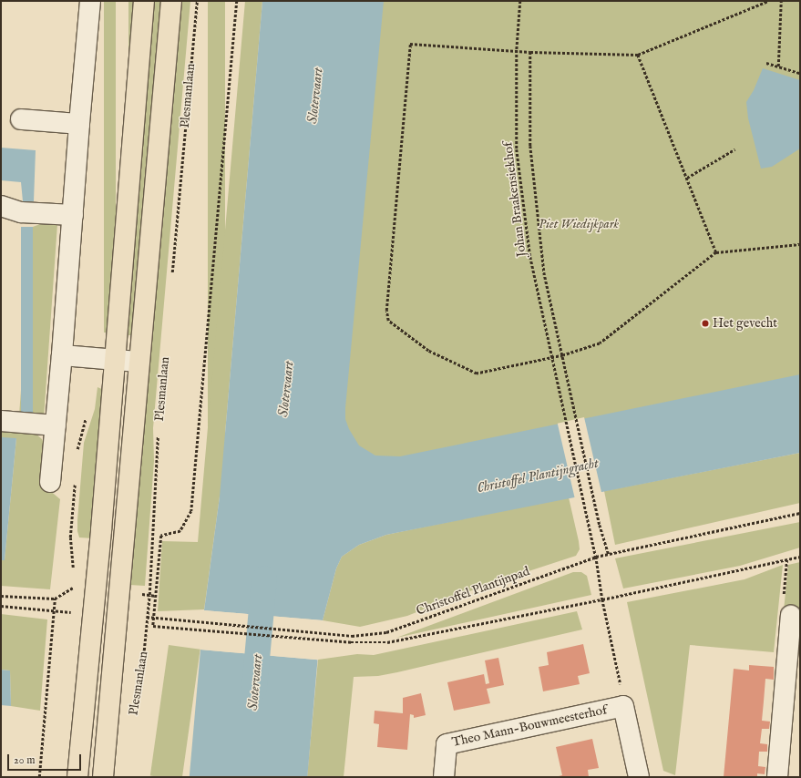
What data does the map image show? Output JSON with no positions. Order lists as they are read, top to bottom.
{
  "streets": {
    "main road": ["Plesmanlaan"],
    "street": ["Theo Mann-Bouwmeesterhof"],
    "path": ["Johan Braakensiekhof", "Christoffel Plantijnpad"]
  },
  "crossings": [
    ["Plesmanlaan", "Christoffel Plantijnpad"],
    ["Johan Braakensiekhof", "Theo Mann-Bouwmeesterhof"],
    ["Christoffel Plantijnpad", "Theo Mann-Bouwmeesterhof"]
  ],
  "water": ["Slotervaart", "Christoffel Plantijngracht"],
  "parks": ["Piet Wiedijkpark"],
  "places": ["Het gevecht"],
  "scale_bar": "20 m"
}
